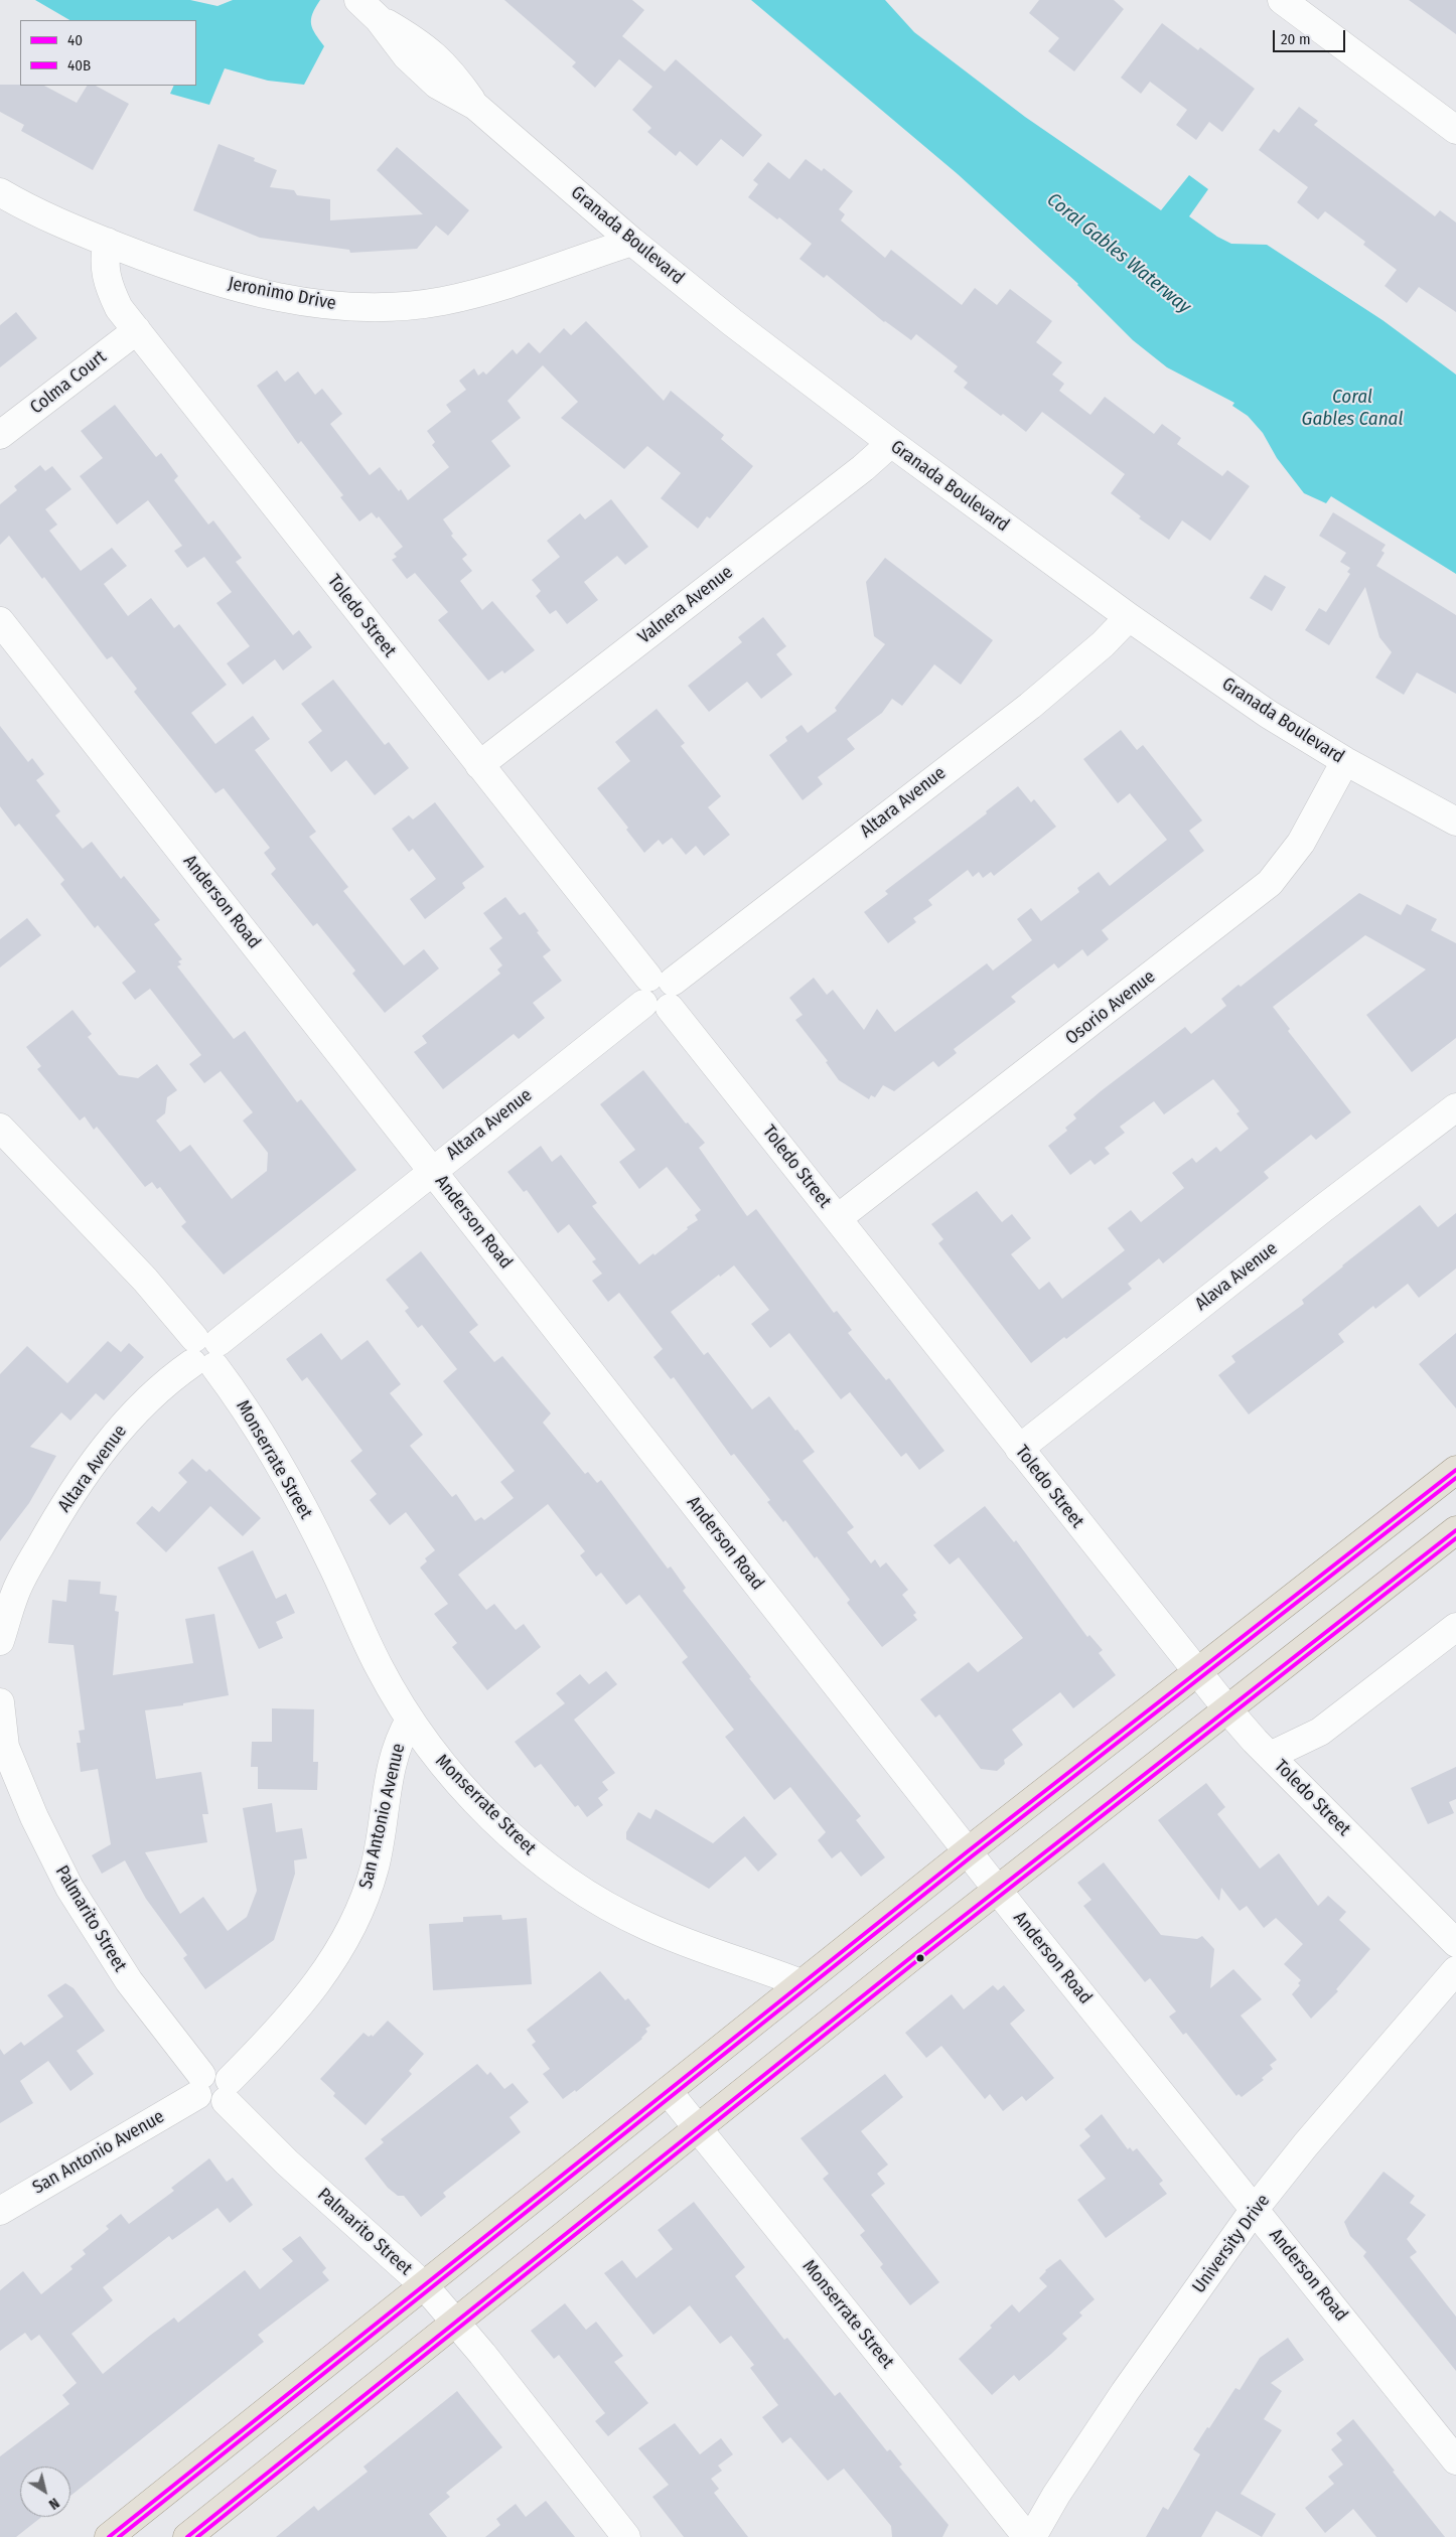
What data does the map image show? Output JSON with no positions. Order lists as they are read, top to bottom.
{
  "streets": {
    "street": [
      "Granada Boulevard",
      "Jeronimo Drive",
      "Colma Court",
      "Valnera Avenue",
      "Toledo Street",
      "Altara Avenue",
      "Anderson Road",
      "Osorio Avenue",
      "Alava Avenue",
      "Monserrate Street",
      "San Antonio Avenue",
      "Palmarito Street",
      "University Drive"
    ]
  },
  "crossings": [
    ["Granada Boulevard", "Jeronimo Drive"],
    ["Granada Boulevard", "Valnera Avenue"],
    ["Granada Boulevard", "Altara Avenue"],
    ["Granada Boulevard", "Osorio Avenue"],
    ["Jeronimo Drive", "Toledo Street"],
    ["Colma Court", "Toledo Street"],
    ["Valnera Avenue", "Toledo Street"],
    ["Toledo Street", "Altara Avenue"],
    ["Toledo Street", "Osorio Avenue"],
    ["Toledo Street", "Alava Avenue"],
    ["Altara Avenue", "Anderson Road"],
    ["Altara Avenue", "Monserrate Street"],
    ["Anderson Road", "University Drive"],
    ["Monserrate Street", "San Antonio Avenue"],
    ["San Antonio Avenue", "Palmarito Street"]
  ],
  "water": ["Coral Gables Waterway", "Coral Gables Canal"],
  "lines": ["transit line 40", "transit line 40B"],
  "legend": ["40", "40B"],
  "scale_bar": "20 m",
  "north": "bottom right"
}
